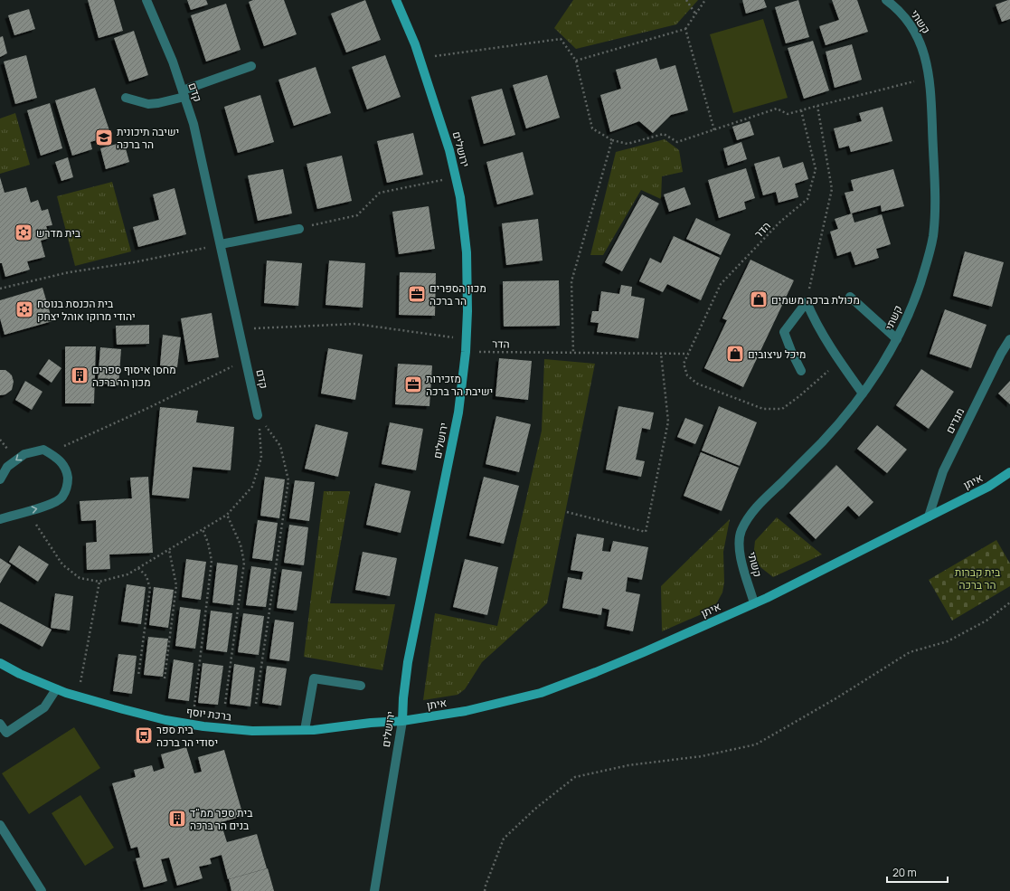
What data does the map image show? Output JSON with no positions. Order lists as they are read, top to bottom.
{
  "streets": {
    "street": [
      "קשתי",
      "קדם",
      "ירושלים",
      "מגדים",
      "איתן",
      "ברכת יוסף"
    ],
    "path": ["הדר"]
  },
  "crossings": [
    ["קשתי", "איתן"],
    ["ירושלים", "הדר"],
    ["ירושלים", "איתן"],
    ["ירושלים", "ברכת יוסף"],
    ["מגדים", "איתן"],
    ["איתן", "ברכת יוסף"]
  ],
  "parks": ["בית קברות הר ברכה"],
  "places": {
    "school or university": ["ישיבה תיכונית הר ברכה"],
    "synagogue": ["בית מדרש", "בית הכנסת בנוסח יהודי מרוקו אוהל יצחק"],
    "office": ["מכון הספרים הר ברכה", "מזכירות ישיבת הר ברכה"],
    "shop": ["מכולת ברכה משמים", "מיכל עיצובים"],
    "building": ["מחסן איסוף ספרים מכון הר ברכה", "בית ספר ממ\"ד בנים הר ברכה"],
    "bus stop": ["בית ספר יסודי הר ברכה"]
  },
  "scale_bar": "20 m"
}
